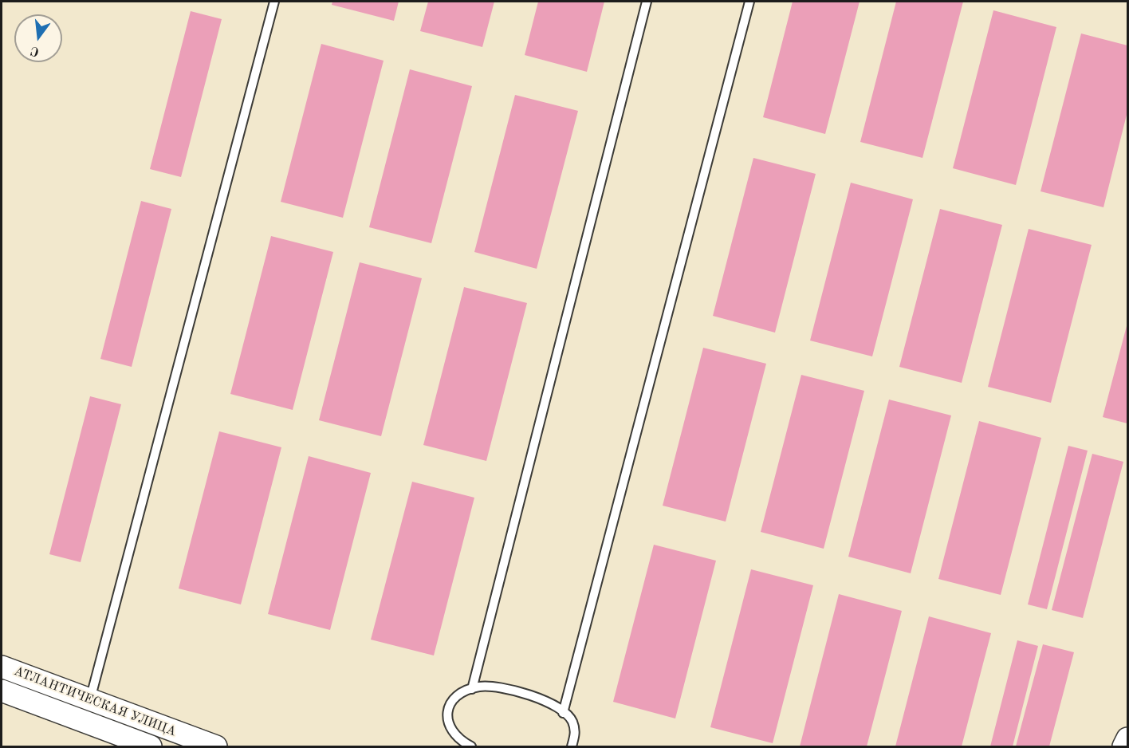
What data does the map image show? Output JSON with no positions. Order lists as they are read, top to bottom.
{
  "streets": {
    "street": ["АТЛАНТИЧЕСКАЯ УЛИЦА"]
  },
  "north": "bottom"
}
